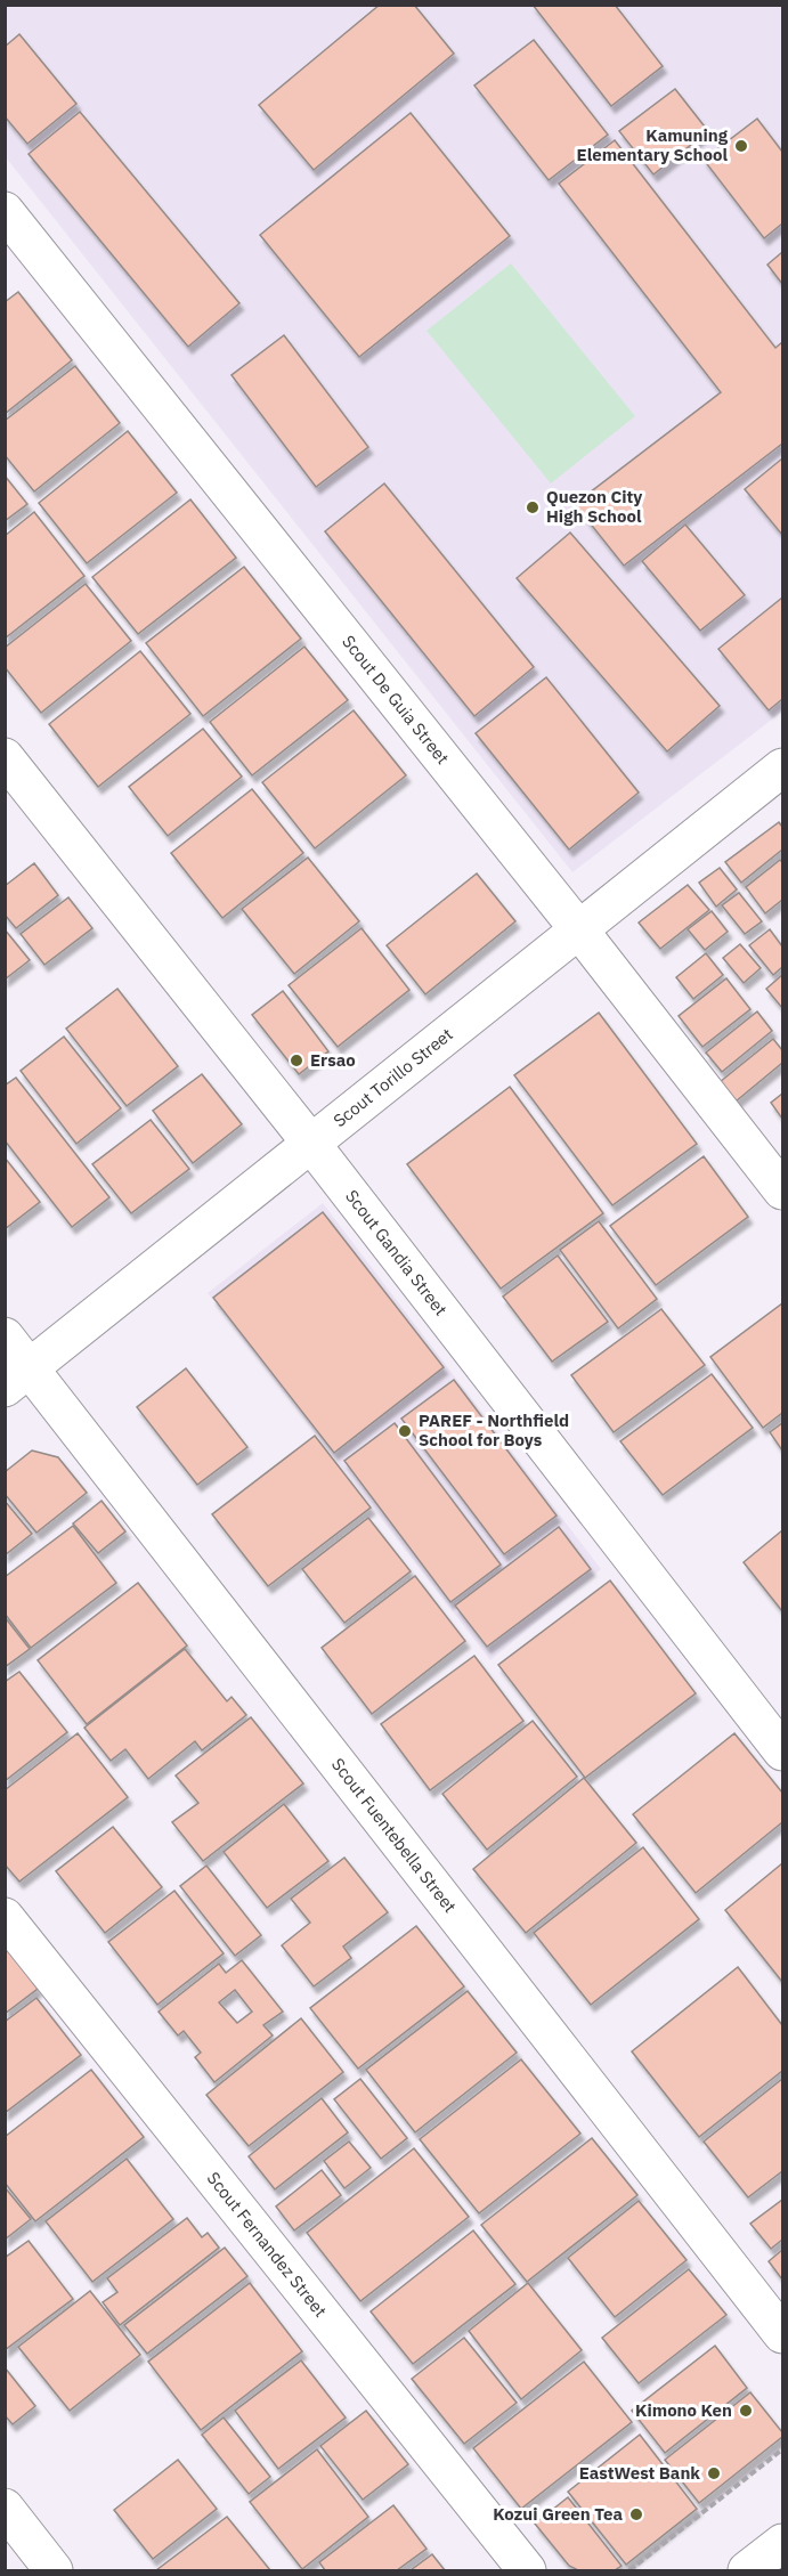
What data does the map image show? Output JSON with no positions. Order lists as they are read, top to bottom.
{
  "streets": {
    "street": [
      "Scout De Guia Street",
      "Scout Torillo Street",
      "Scout Gandia Street",
      "Scout Fuentebella Street",
      "Scout Fernandez Street"
    ]
  },
  "crossings": [
    ["Scout De Guia Street", "Scout Torillo Street"],
    ["Scout Torillo Street", "Scout Gandia Street"],
    ["Scout Torillo Street", "Scout Fuentebella Street"]
  ],
  "places": [
    "Kamuning Elementary School",
    "Quezon City High School",
    "Ersao",
    "PAREF - Northfield School for Boys",
    "Kimono Ken",
    "EastWest Bank",
    "Kozui Green Tea"
  ]
}
